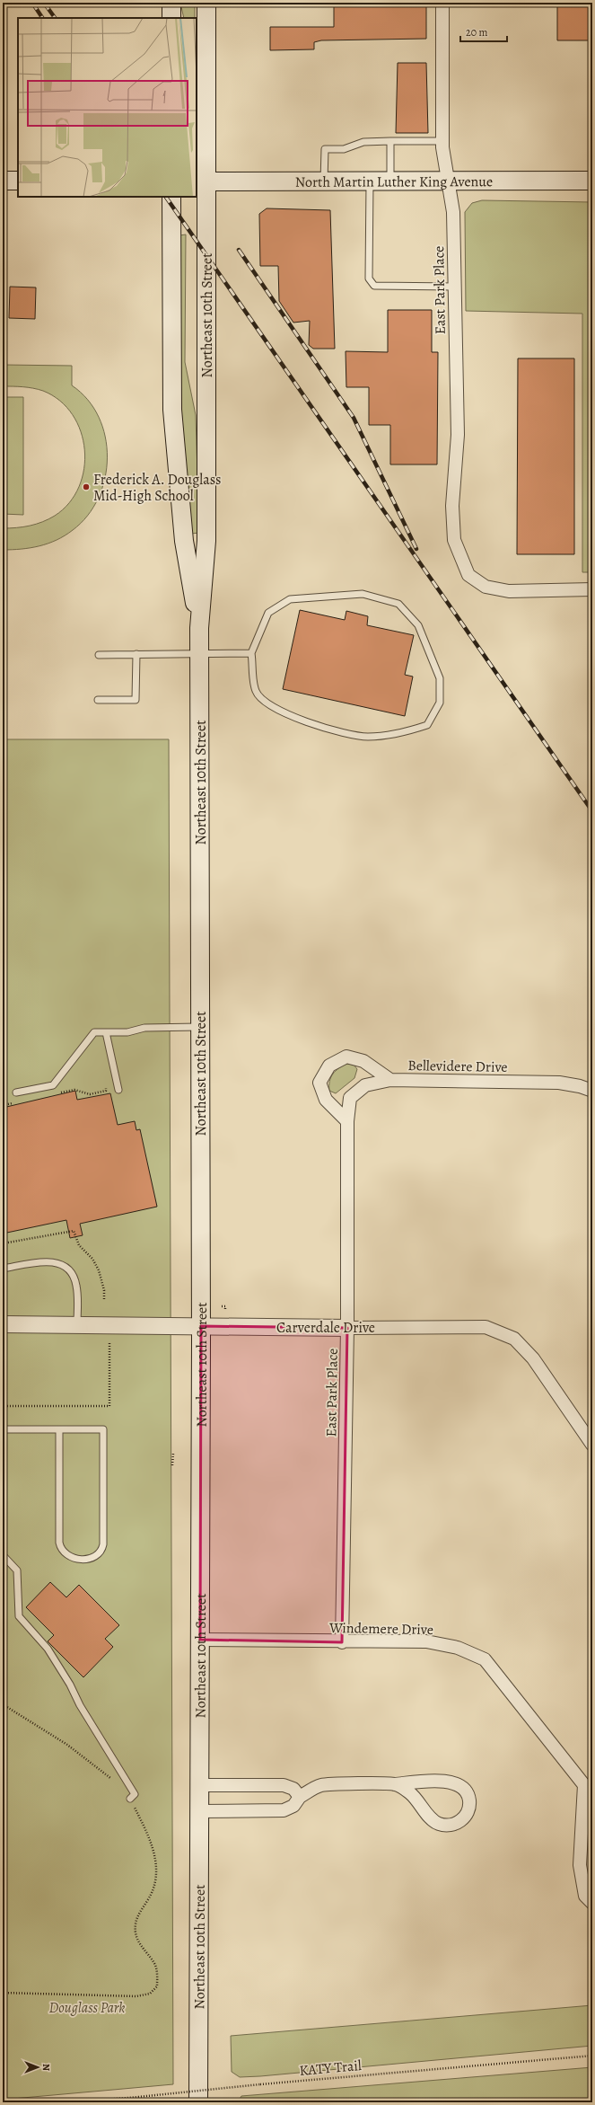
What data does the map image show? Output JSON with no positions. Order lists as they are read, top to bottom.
{
  "streets": {
    "main road": ["North Martin Luther King Avenue", "Northeast 10th Street"],
    "street": [
      "East Park Place",
      "Bellevidere Drive",
      "Carverdale Drive",
      "Windemere Drive"
    ],
    "path": ["KATY Trail"]
  },
  "crossings": [
    ["North Martin Luther King Avenue", "East Park Place"],
    ["North Martin Luther King Avenue", "Northeast 10th Street"],
    ["East Park Place", "Bellevidere Drive"],
    ["East Park Place", "Carverdale Drive"],
    ["East Park Place", "Windemere Drive"],
    ["Northeast 10th Street", "Carverdale Drive"],
    ["Northeast 10th Street", "Windemere Drive"]
  ],
  "parks": ["Douglass Park"],
  "places": ["Frederick A. Douglass Mid-High School"],
  "scale_bar": "20 m",
  "north": "right"
}
